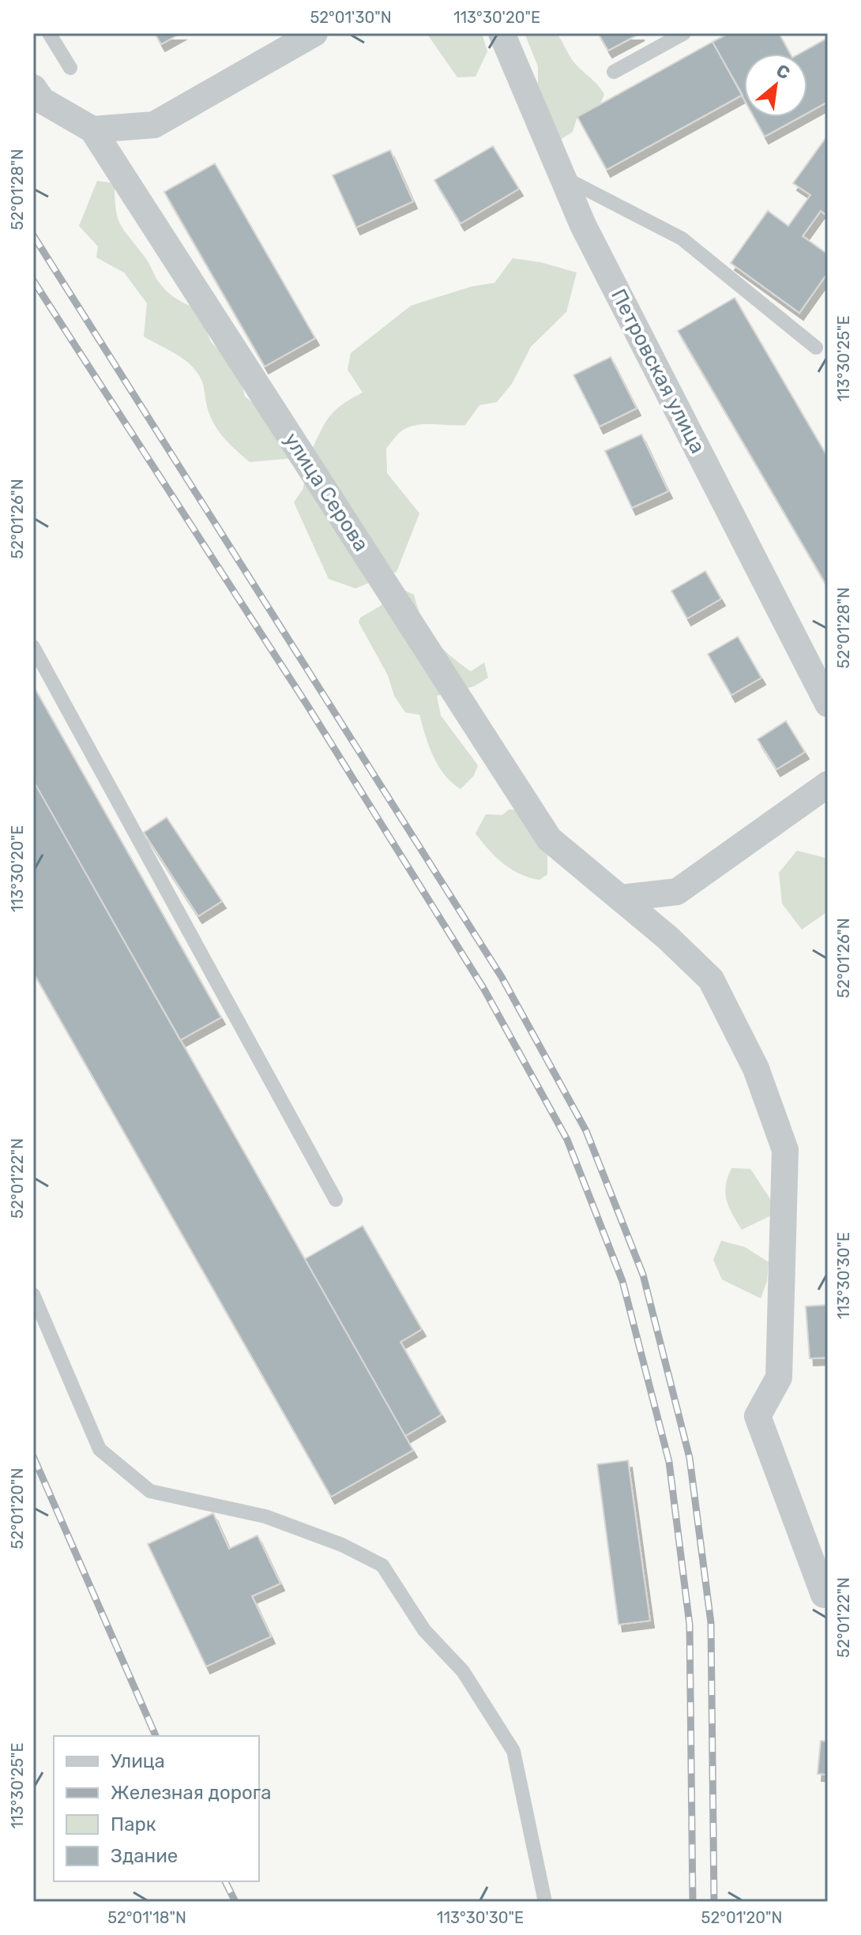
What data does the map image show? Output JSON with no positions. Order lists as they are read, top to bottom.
{
  "streets": {
    "street": ["Петровская улица", "улица Серова"]
  },
  "legend": [
    "Улица",
    "Железная дорога",
    "Парк",
    "Здание"
  ],
  "north": "top right",
  "coordinates": [
    "52°01'30\"N",
    "113°30'20\"E",
    "52°01'28\"N",
    "113°30'25\"E",
    "52°01'26\"N",
    "52°01'22\"N",
    "113°30'30\"E",
    "52°01'20\"N",
    "52°01'18\"N"
  ]
}
